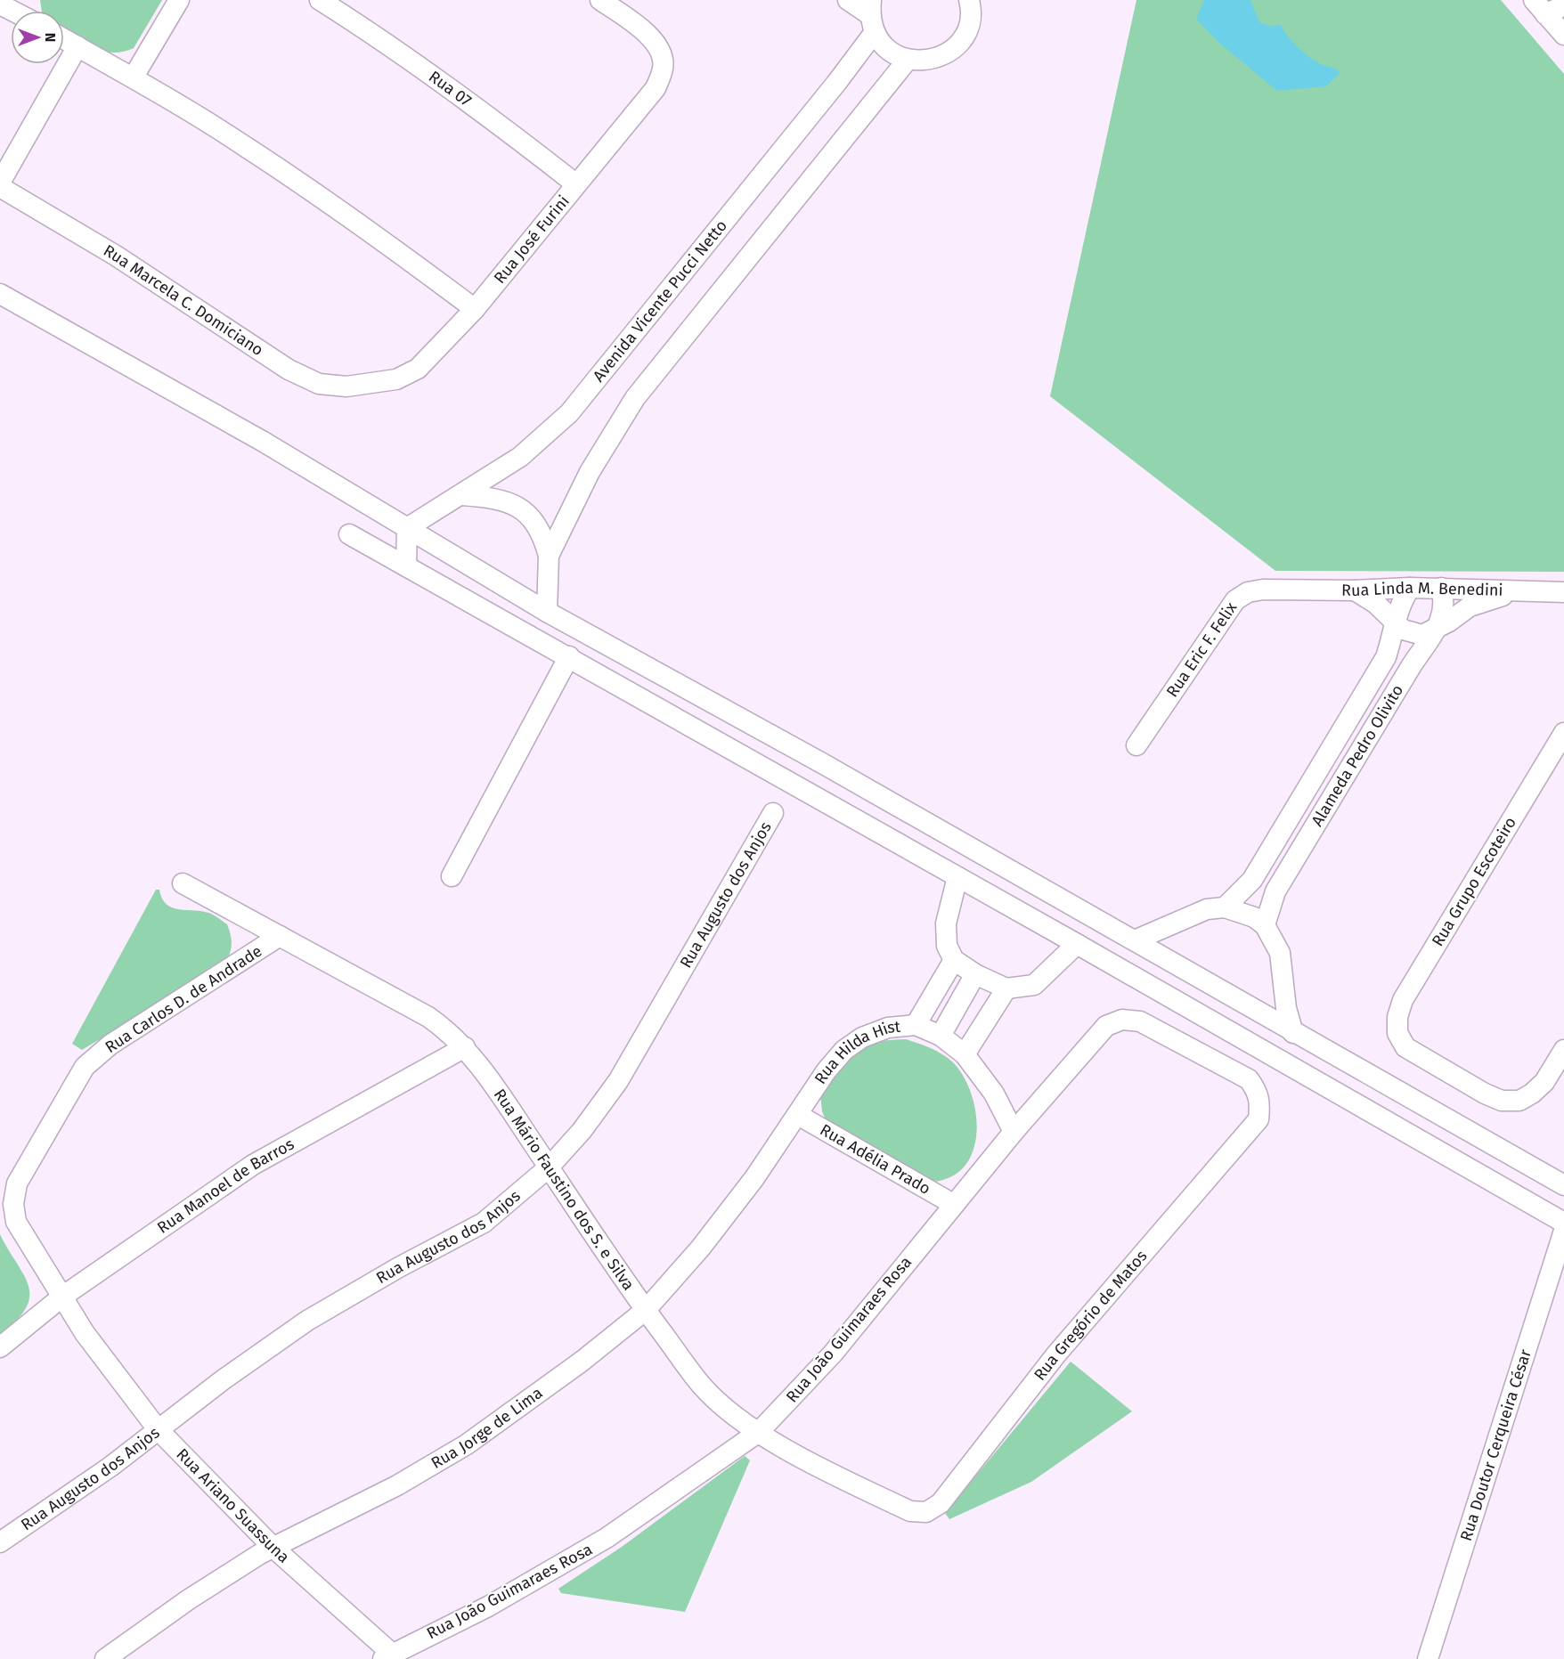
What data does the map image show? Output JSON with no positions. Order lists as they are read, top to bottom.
{
  "streets": {
    "street": [
      "Rua 07",
      "Rua José Furini",
      "Rua Marcela C. Domiciano",
      "Avenida Vicente Pucci Netto",
      "Rua Linda M. Benedini",
      "Rua Eric F. Felix",
      "Alameda Pedro Olivito",
      "Rua Grupo Escoteiro",
      "Rua Augusto dos Anjos",
      "Rua Carlos D. de Andrade",
      "Rua Hilda Hist",
      "Rua Adélia Prado",
      "Rua Manoel de Barros",
      "Rua Mário Faustino dos S. e Silva",
      "Rua Gregório de Matos",
      "Rua João Guimaraes Rosa",
      "Rua Jorge de Lima",
      "Rua Doutor Cerqueira César",
      "Rua Ariano Suassuna"
    ]
  },
  "crossings": [
    ["Rua 07", "Rua José Furini"],
    ["Rua José Furini", "Rua Marcela C. Domiciano"],
    ["Rua Linda M. Benedini", "Rua Eric F. Felix"],
    ["Rua Linda M. Benedini", "Alameda Pedro Olivito"],
    ["Rua Augusto dos Anjos", "Rua Mário Faustino dos S. e Silva"],
    ["Rua Augusto dos Anjos", "Rua Ariano Suassuna"],
    ["Rua Carlos D. de Andrade", "Rua Mário Faustino dos S. e Silva"],
    ["Rua Carlos D. de Andrade", "Rua Ariano Suassuna"],
    ["Rua Hilda Hist", "Rua Adélia Prado"],
    ["Rua Hilda Hist", "Rua João Guimaraes Rosa"],
    ["Rua Hilda Hist", "Rua Jorge de Lima"],
    ["Rua Adélia Prado", "Rua João Guimaraes Rosa"],
    ["Rua Adélia Prado", "Rua Jorge de Lima"],
    ["Rua Manoel de Barros", "Rua Mário Faustino dos S. e Silva"],
    ["Rua Manoel de Barros", "Rua Ariano Suassuna"],
    ["Rua Mário Faustino dos S. e Silva", "Rua Gregório de Matos"],
    ["Rua Mário Faustino dos S. e Silva", "Rua João Guimaraes Rosa"],
    ["Rua Mário Faustino dos S. e Silva", "Rua Jorge de Lima"],
    ["Rua Gregório de Matos", "Rua João Guimaraes Rosa"],
    ["Rua João Guimaraes Rosa", "Rua Ariano Suassuna"],
    ["Rua Jorge de Lima", "Rua Ariano Suassuna"]
  ],
  "north": "right"
}
